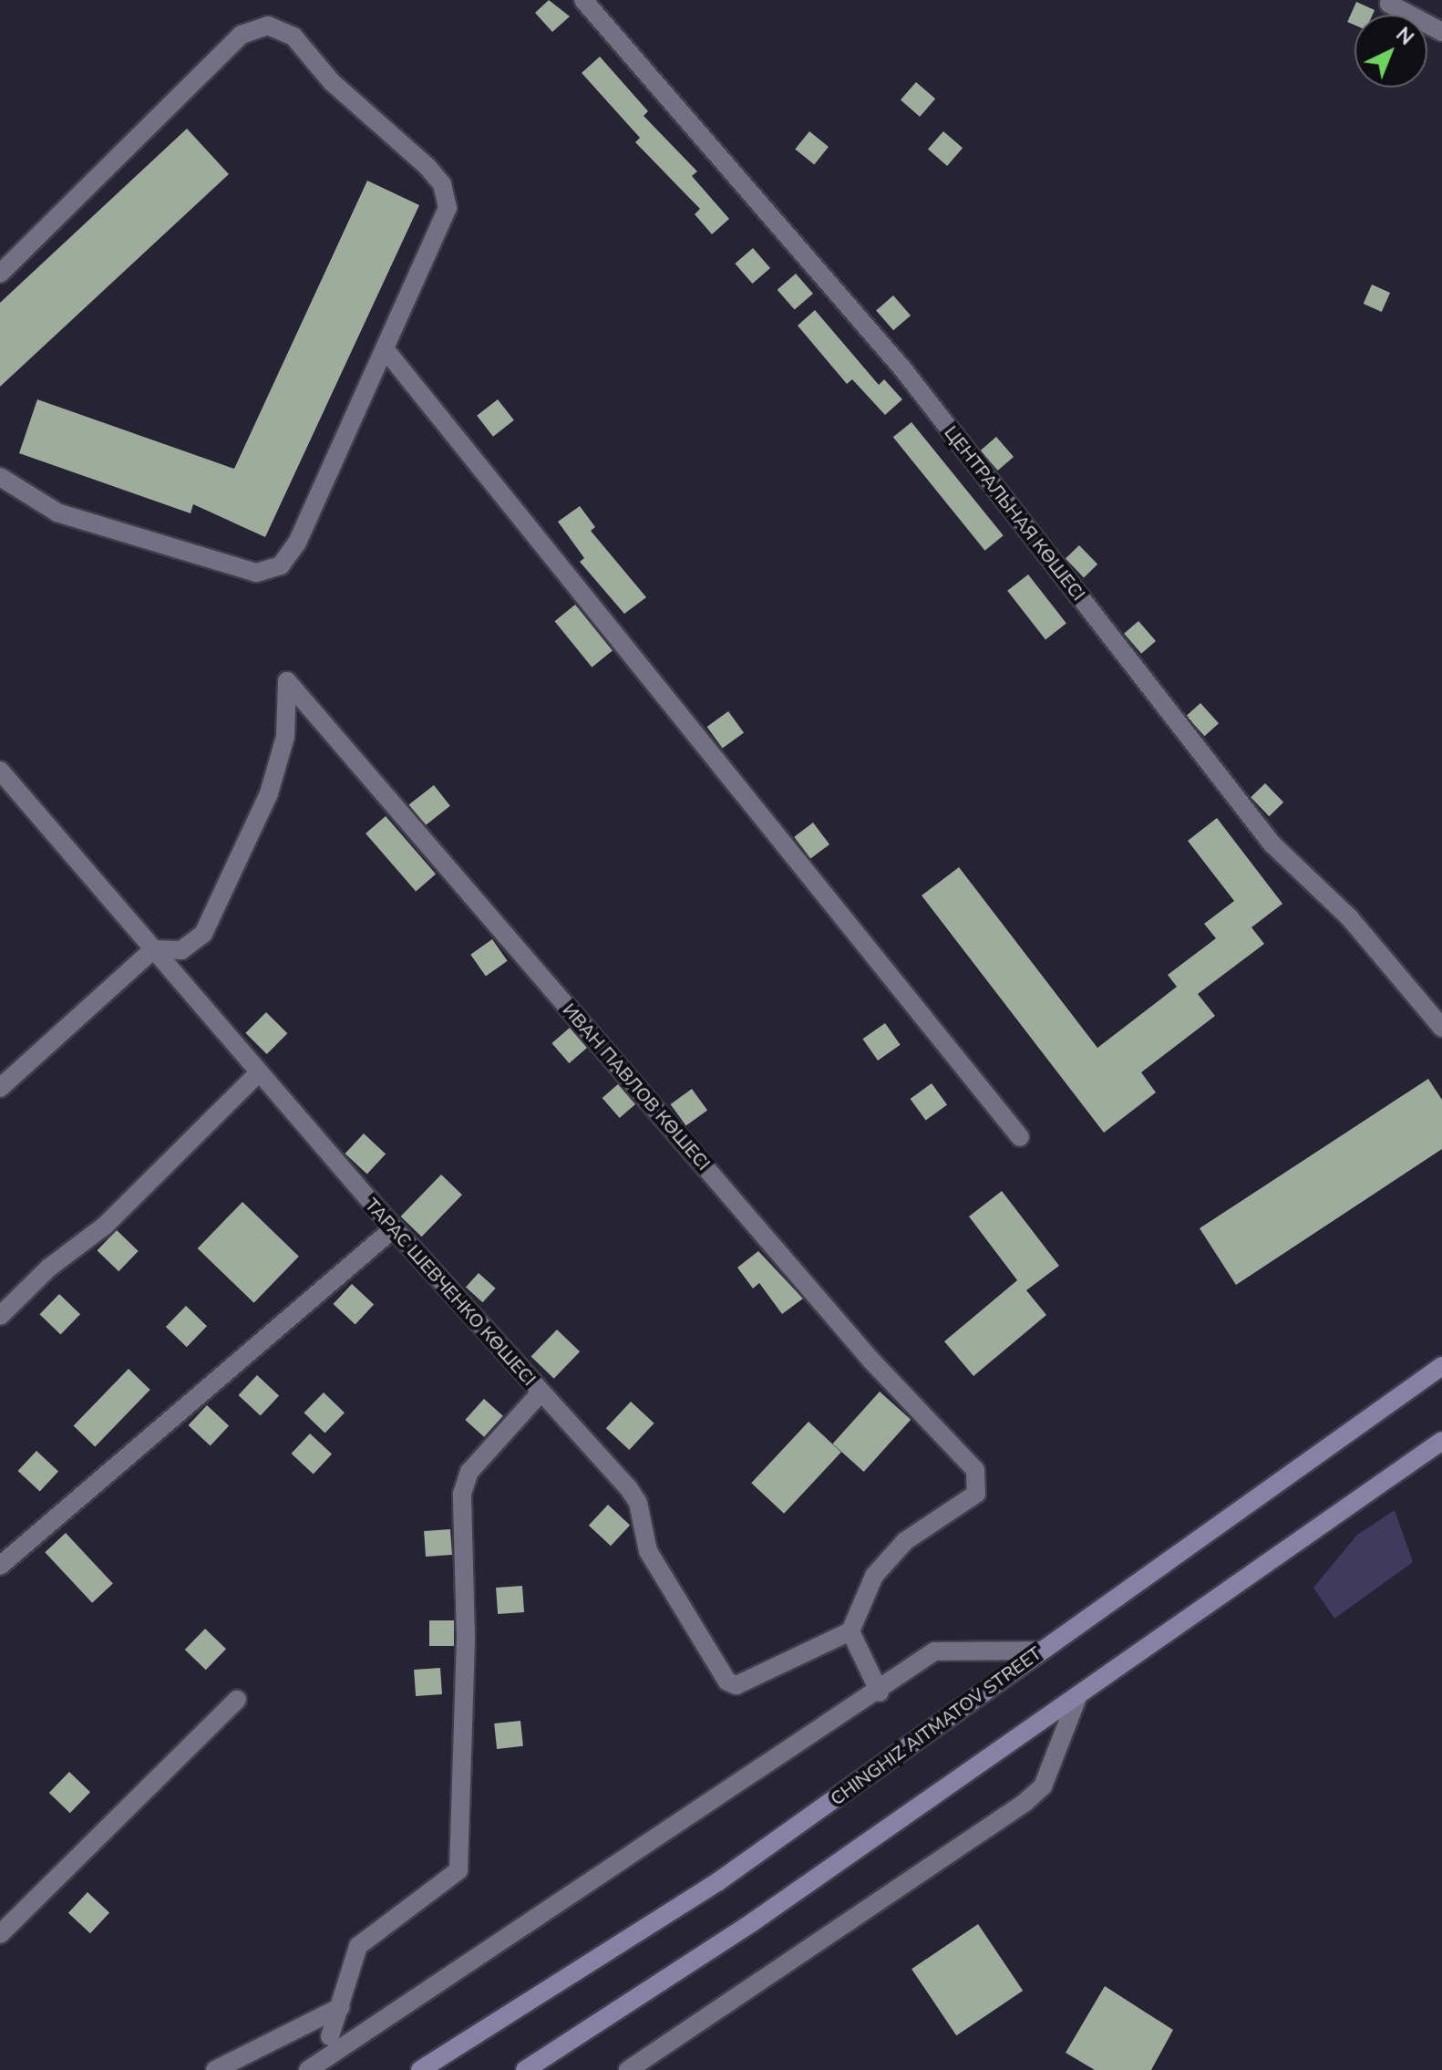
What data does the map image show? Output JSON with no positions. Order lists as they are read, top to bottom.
{
  "streets": {
    "main road": ["CHINGHIZ AITMATOV STREET"],
    "street": ["ЦЕНТРАЛЬНАЯ КӨШЕСІ", "ИВАН ПАВЛОВ КӨШЕСІ", "ТАРАС ШЕВЧЕНКО КӨШЕСІ"]
  },
  "crossings": [
    ["ИВАН ПАВЛОВ КӨШЕСІ", "ТАРАС ШЕВЧЕНКО КӨШЕСІ"]
  ],
  "north": "top right"
}
